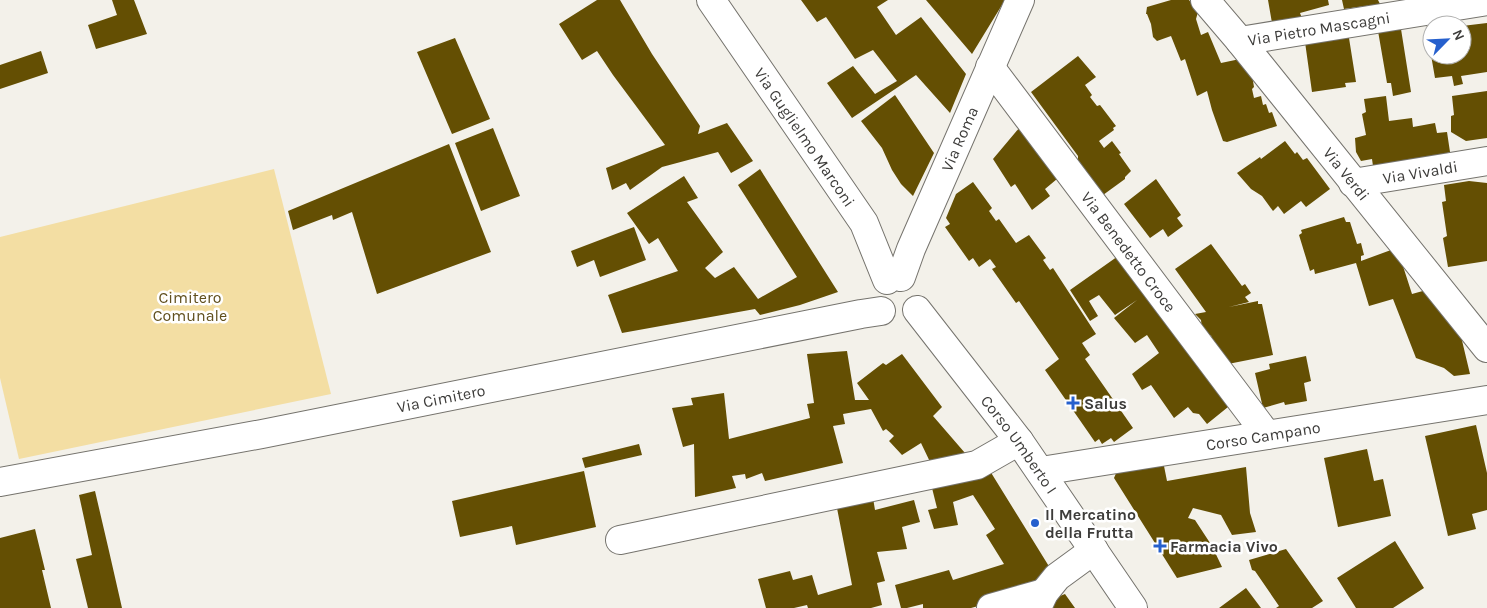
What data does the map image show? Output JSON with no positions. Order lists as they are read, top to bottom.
{
  "streets": {
    "street": [
      "Via Pietro Mascagni",
      "Via Guglielmo Marconi",
      "Via Roma",
      "Via Vivaldi",
      "Via Verdi",
      "Via Benedetto Croce",
      "Via Cimitero",
      "Corso Campano",
      "Corso Umberto I"
    ]
  },
  "crossings": [
    ["Via Pietro Mascagni", "Via Verdi"],
    ["Via Guglielmo Marconi", "Via Roma"],
    ["Via Guglielmo Marconi", "Via Cimitero"],
    ["Via Guglielmo Marconi", "Corso Umberto I"],
    ["Via Roma", "Via Benedetto Croce"],
    ["Via Roma", "Via Cimitero"],
    ["Via Roma", "Corso Umberto I"],
    ["Via Vivaldi", "Via Verdi"],
    ["Via Benedetto Croce", "Corso Campano"],
    ["Via Cimitero", "Corso Umberto I"],
    ["Corso Campano", "Corso Umberto I"]
  ],
  "parks": ["Cimitero Comunale"],
  "places": {
    "health": ["Salus", "Farmacia Vivo"],
    "other": ["Il Mercatino della Frutta"]
  },
  "north": "top right"
}
